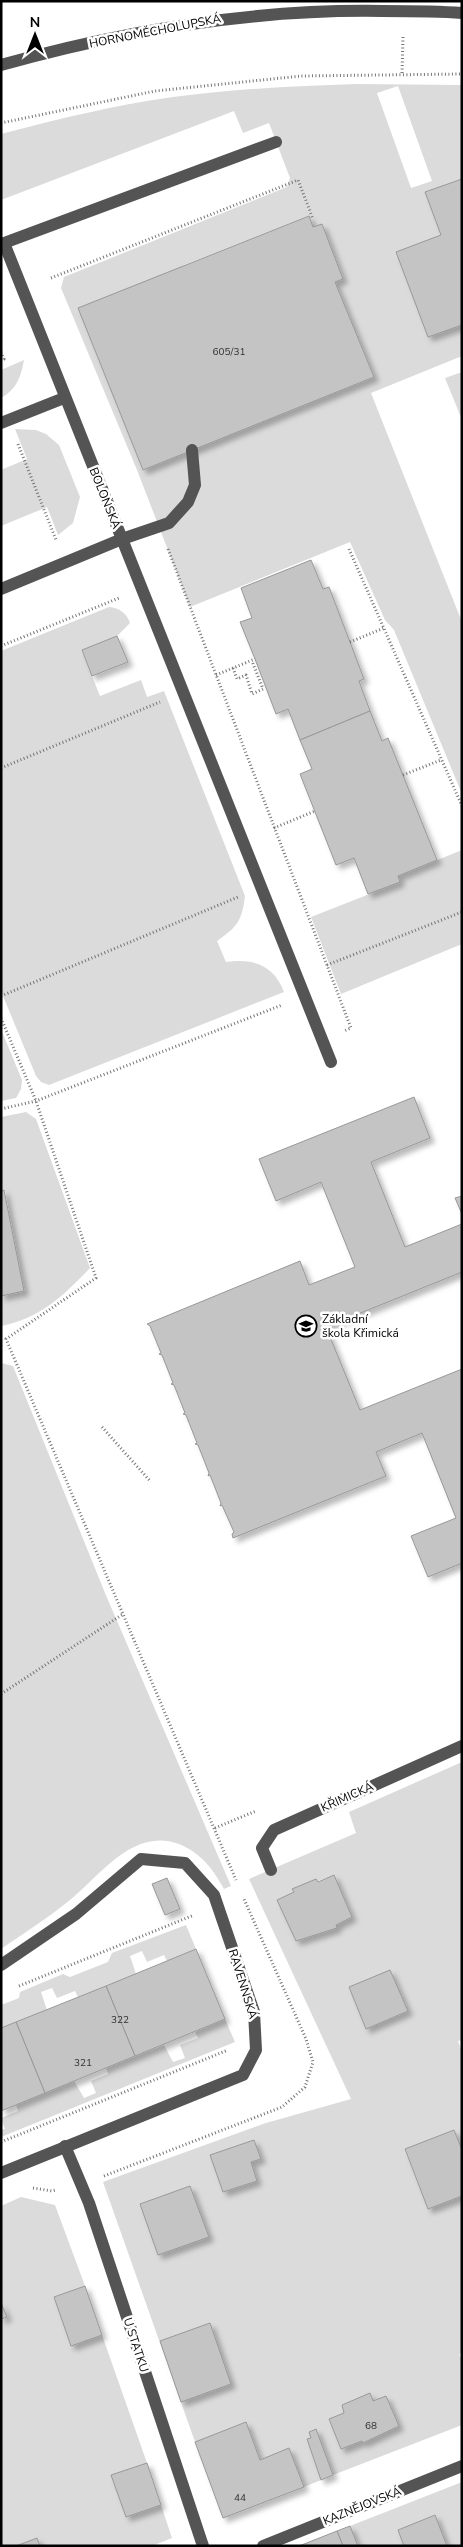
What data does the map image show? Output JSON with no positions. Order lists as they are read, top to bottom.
{
  "streets": {
    "street": [
      "HORNOMĚCHOLUPSKÁ",
      "BOLOŇSKÁ",
      "KŘIMICKÁ",
      "RAVENNSKÁ",
      "U STATKU",
      "KAZNĚJOVSKÁ"
    ]
  },
  "crossings": [
    ["RAVENNSKÁ", "U STATKU"]
  ],
  "places": {
    "school or university": ["Základní škola Křimická"]
  },
  "house_numbers": [
    "605/31",
    "322",
    "321",
    "68",
    "44"
  ],
  "north": "top"
}
